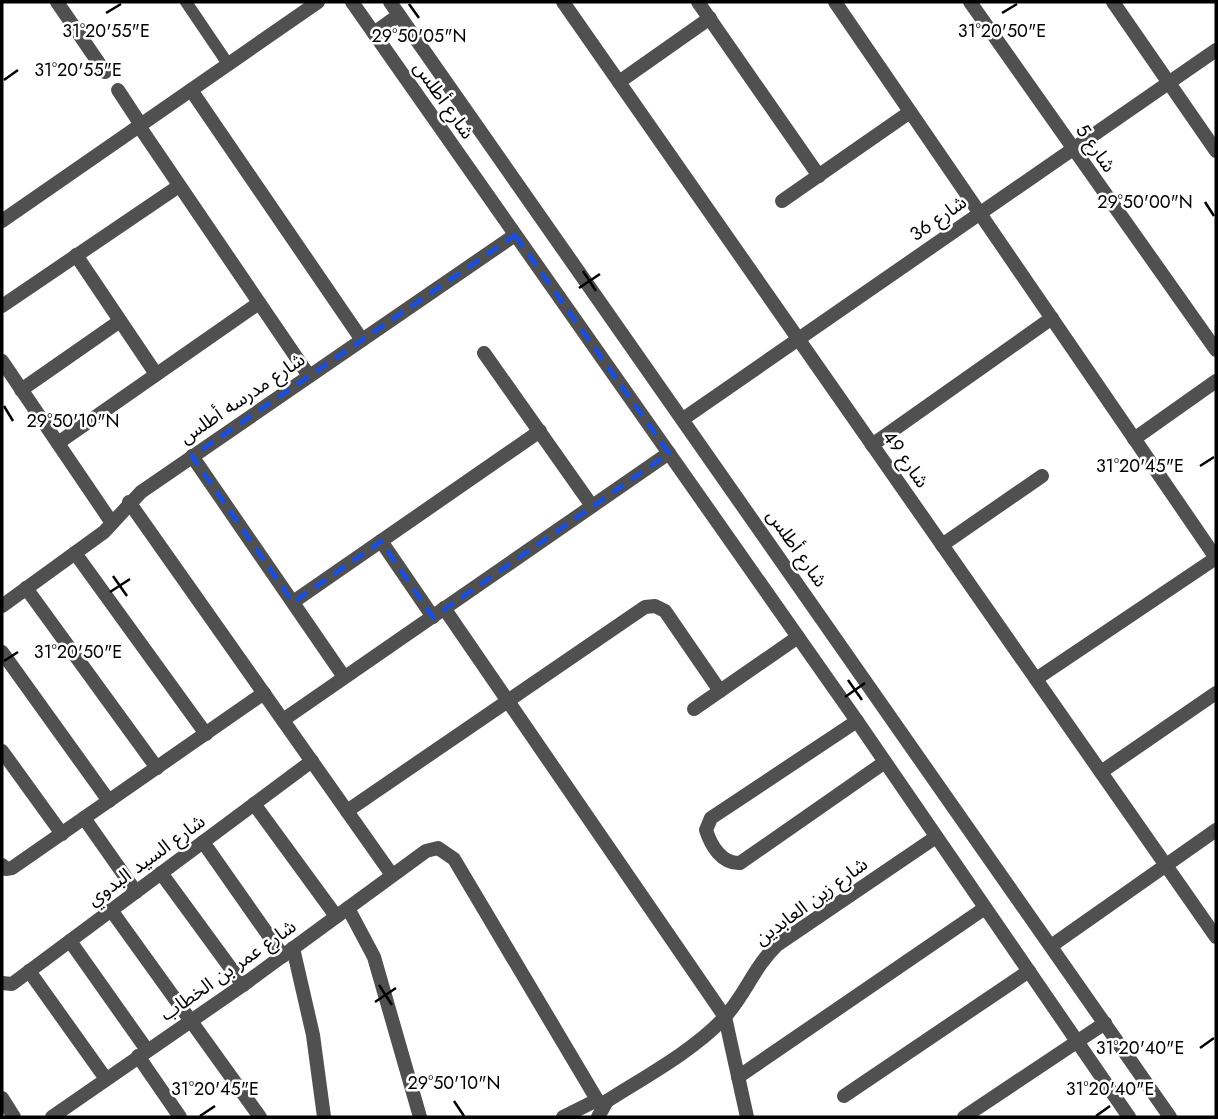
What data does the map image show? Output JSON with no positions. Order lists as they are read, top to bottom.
{
  "streets": {
    "street": [
      "شارع أطلس",
      "شارع 5",
      "شارع 36",
      "شارع مدرسه أطلس",
      "شارع 49",
      "شارع السيد البدوي",
      "شارع زين العابدين",
      "شارع عمر بن الخطاب"
    ]
  },
  "crossings": [
    ["شارع أطلس", "شارع 36"],
    ["شارع أطلس", "شارع مدرسه أطلس"],
    ["شارع أطلس", "شارع زين العابدين"],
    ["شارع 5", "شارع 36"],
    ["شارع 36", "شارع 49"],
    ["شارع زين العابدين", "شارع عمر بن الخطاب"]
  ],
  "coordinates": [
    "31°20'55\"E",
    "31°20'50\"E",
    "29°50'05\"N",
    "29°50'00\"N",
    "29°50'10\"N",
    "31°20'45\"E",
    "31°20'40\"E"
  ]
}
